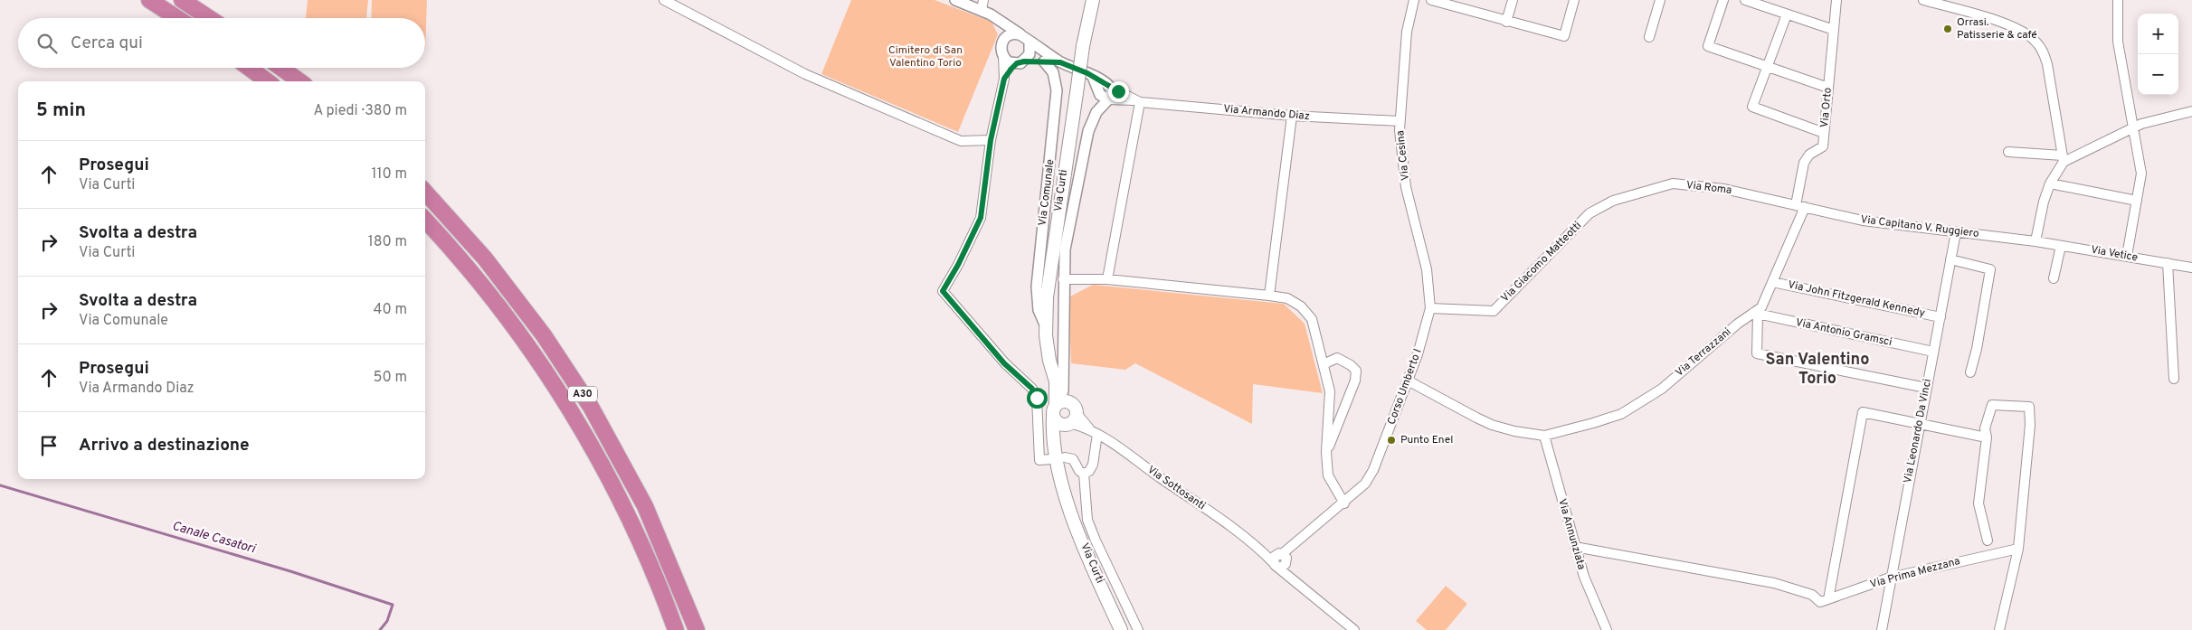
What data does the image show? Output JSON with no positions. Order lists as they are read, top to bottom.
{
  "streets": {
    "highway": ["A30"],
    "main road": ["Via Curti"],
    "street": [
      "Via Orto",
      "Via Armando Diaz",
      "Via Cesina",
      "Via Roma",
      "Via Comunale",
      "Via Capitano V. Ruggiero",
      "Via Vetice",
      "Via Giacomo Matteotti",
      "Via John Fitzgerald Kennedy",
      "Via Antonio Gramsci",
      "Via Terrazzani",
      "Corso Umberto I",
      "Via Leonardo Da Vinci",
      "Via Sottosanti",
      "Via Annunziata",
      "Via Prima Mezzana"
    ]
  },
  "crossings": [
    ["Via Orto", "Via Roma"],
    ["Via Orto", "Via Capitano V. Ruggiero"],
    ["Via Orto", "Via Terrazzani"],
    ["Via Armando Diaz", "Via Cesina"],
    ["Via Armando Diaz", "Via Curti"],
    ["Via Cesina", "Via Giacomo Matteotti"],
    ["Via Cesina", "Corso Umberto I"],
    ["Via Roma", "Via Capitano V. Ruggiero"],
    ["Via Roma", "Via Giacomo Matteotti"],
    ["Via Roma", "Via Terrazzani"],
    ["Via Curti", "Via Comunale"],
    ["Via Curti", "Via Sottosanti"],
    ["Via Capitano V. Ruggiero", "Via Vetice"],
    ["Via Capitano V. Ruggiero", "Via Terrazzani"],
    ["Via Capitano V. Ruggiero", "Via Leonardo Da Vinci"],
    ["Via Giacomo Matteotti", "Corso Umberto I"],
    ["Via John Fitzgerald Kennedy", "Via Terrazzani"],
    ["Via John Fitzgerald Kennedy", "Via Leonardo Da Vinci"],
    ["Via Antonio Gramsci", "Via Terrazzani"],
    ["Via Antonio Gramsci", "Via Leonardo Da Vinci"],
    ["Via Terrazzani", "Via Annunziata"],
    ["Corso Umberto I", "Via Sottosanti"],
    ["Via Leonardo Da Vinci", "Via Prima Mezzana"]
  ],
  "districts": ["San Valentino Torio"],
  "water": ["Canale Casatori"],
  "parks": ["Cimitero di San Valentino Torio"],
  "places": ["Orrasi. Patisserie & café", "Punto Enel"],
  "page": {
    "map_buttons": ["+", "−"],
    "search": "Cerca qui",
    "heading": ["5 min", "A piedi · 380 m"],
    "list": [
      ["Prosegui", "Via Curti", "110 m"],
      ["Svolta a destra", "Via Curti", "180 m"],
      ["Svolta a destra", "Via Comunale", "40 m"],
      ["Prosegui", "Via Armando Diaz", "50 m"],
      "Arrivo a destinazione"
    ]
  }
}
